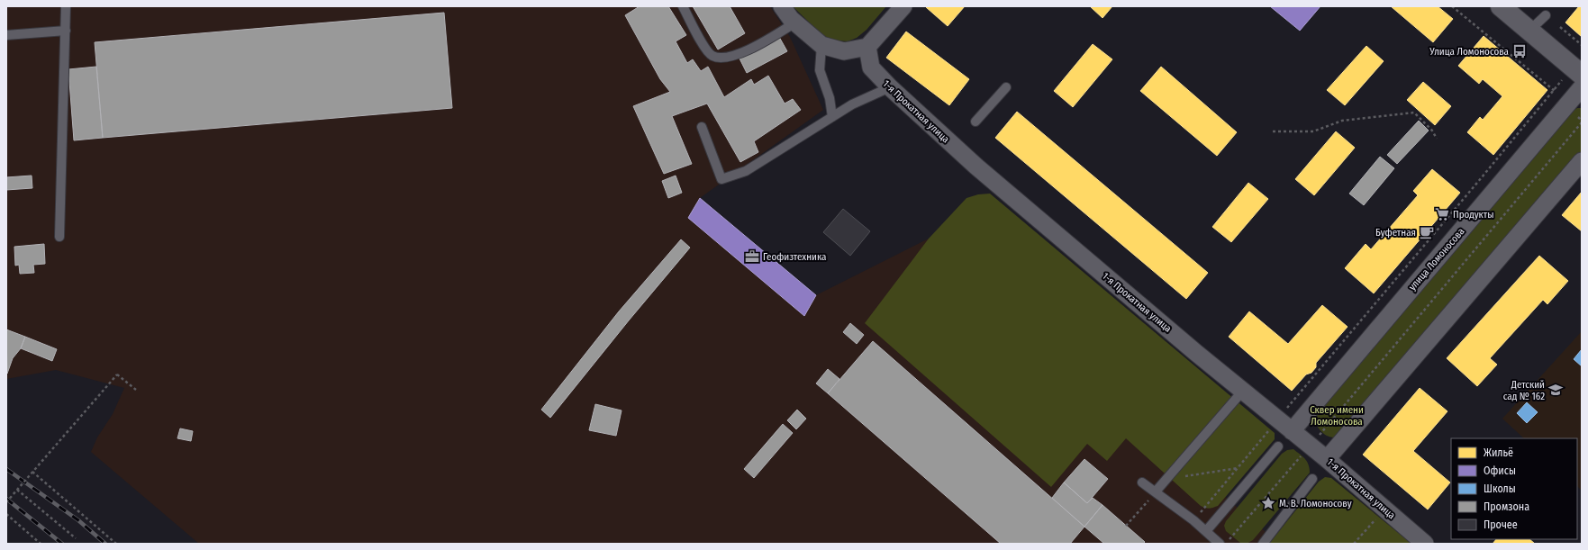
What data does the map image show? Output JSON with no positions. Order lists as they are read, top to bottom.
{
  "streets": {
    "street": ["1-я Прокатная улица", "улица Ломоносова"]
  },
  "crossings": [
    ["1-я Прокатная улица", "улица Ломоносова"]
  ],
  "parks": ["Сквер имени Ломоносова"],
  "places": {
    "bus stop": ["Улица Ломоносова"],
    "supermarket": ["Продукты"],
    "cafe": ["Буфетная"],
    "office": ["Геофизтехника"],
    "school or university": ["Детский сад № 162"],
    "place": ["М. В. Ломоносову"]
  },
  "legend": [
    "Жильё",
    "Офисы",
    "Школы",
    "Промзона",
    "Прочее"
  ]
}
